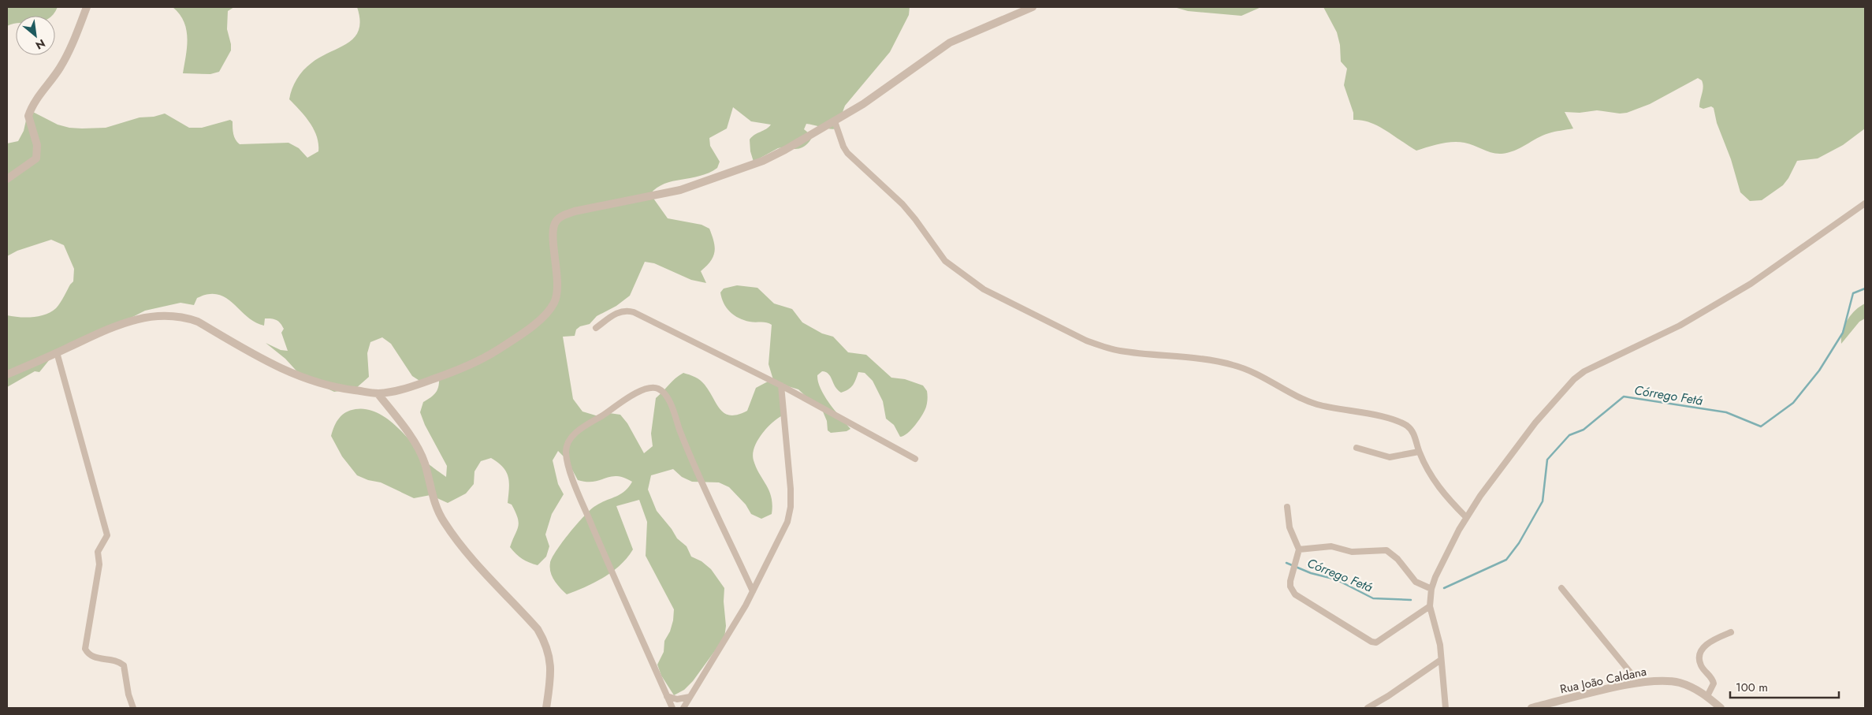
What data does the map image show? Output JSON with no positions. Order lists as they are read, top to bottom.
{
  "streets": {
    "street": ["Rua João Caldana"]
  },
  "water": ["Córrego Fetá"],
  "scale_bar": "100 m",
  "north": "bottom right"
}
